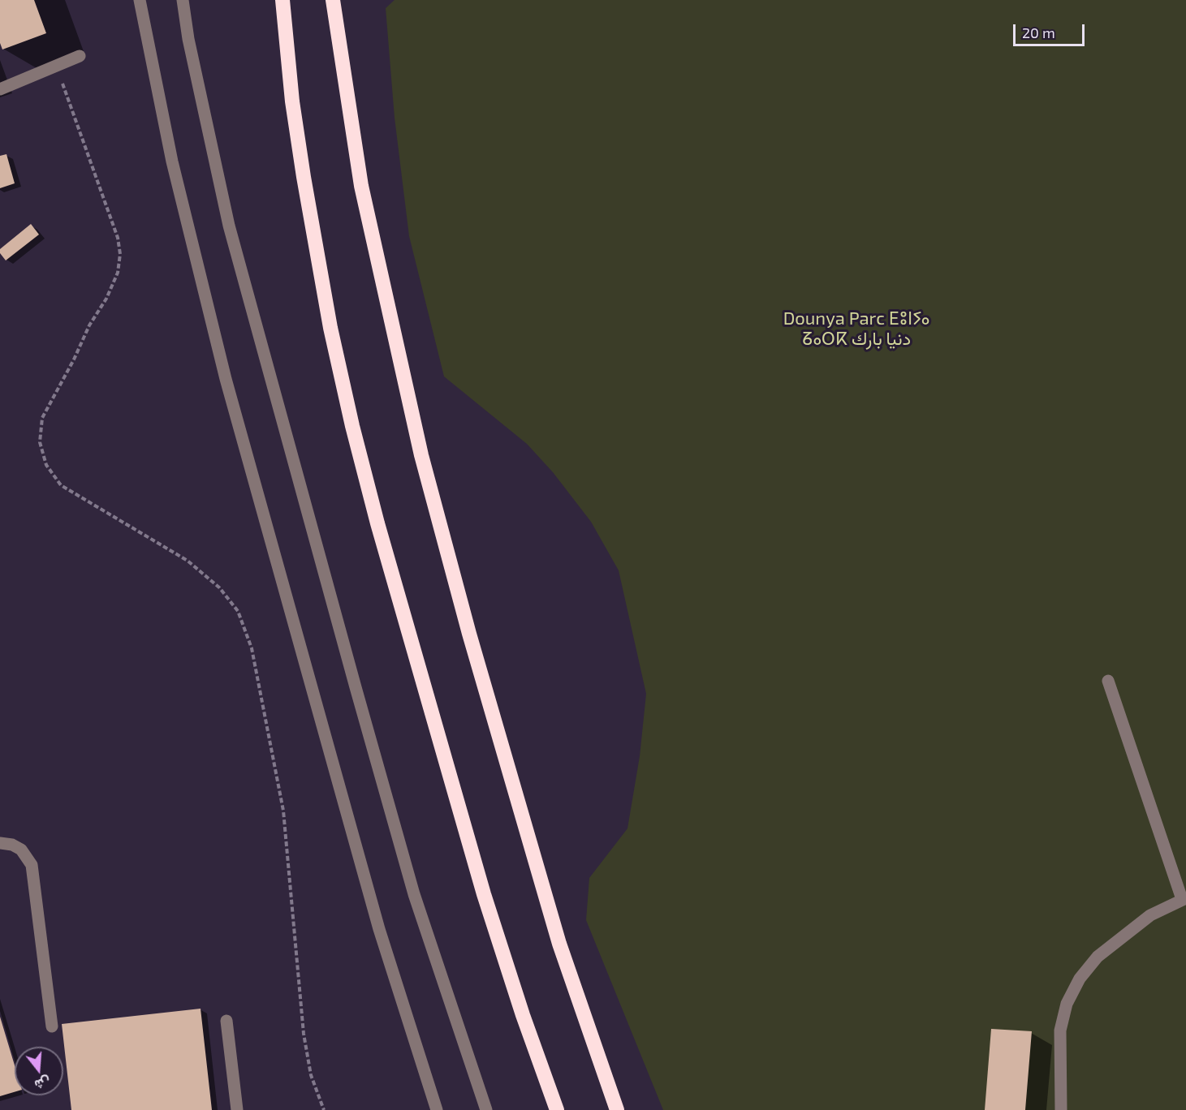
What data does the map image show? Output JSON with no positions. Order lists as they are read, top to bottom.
{
  "parks": ["Dounya Parc ⴹⵓⵏⵢⴰ ⵒⴰⵔⴽ دنيا بارك"],
  "scale_bar": "20 m",
  "north": "bottom"
}
